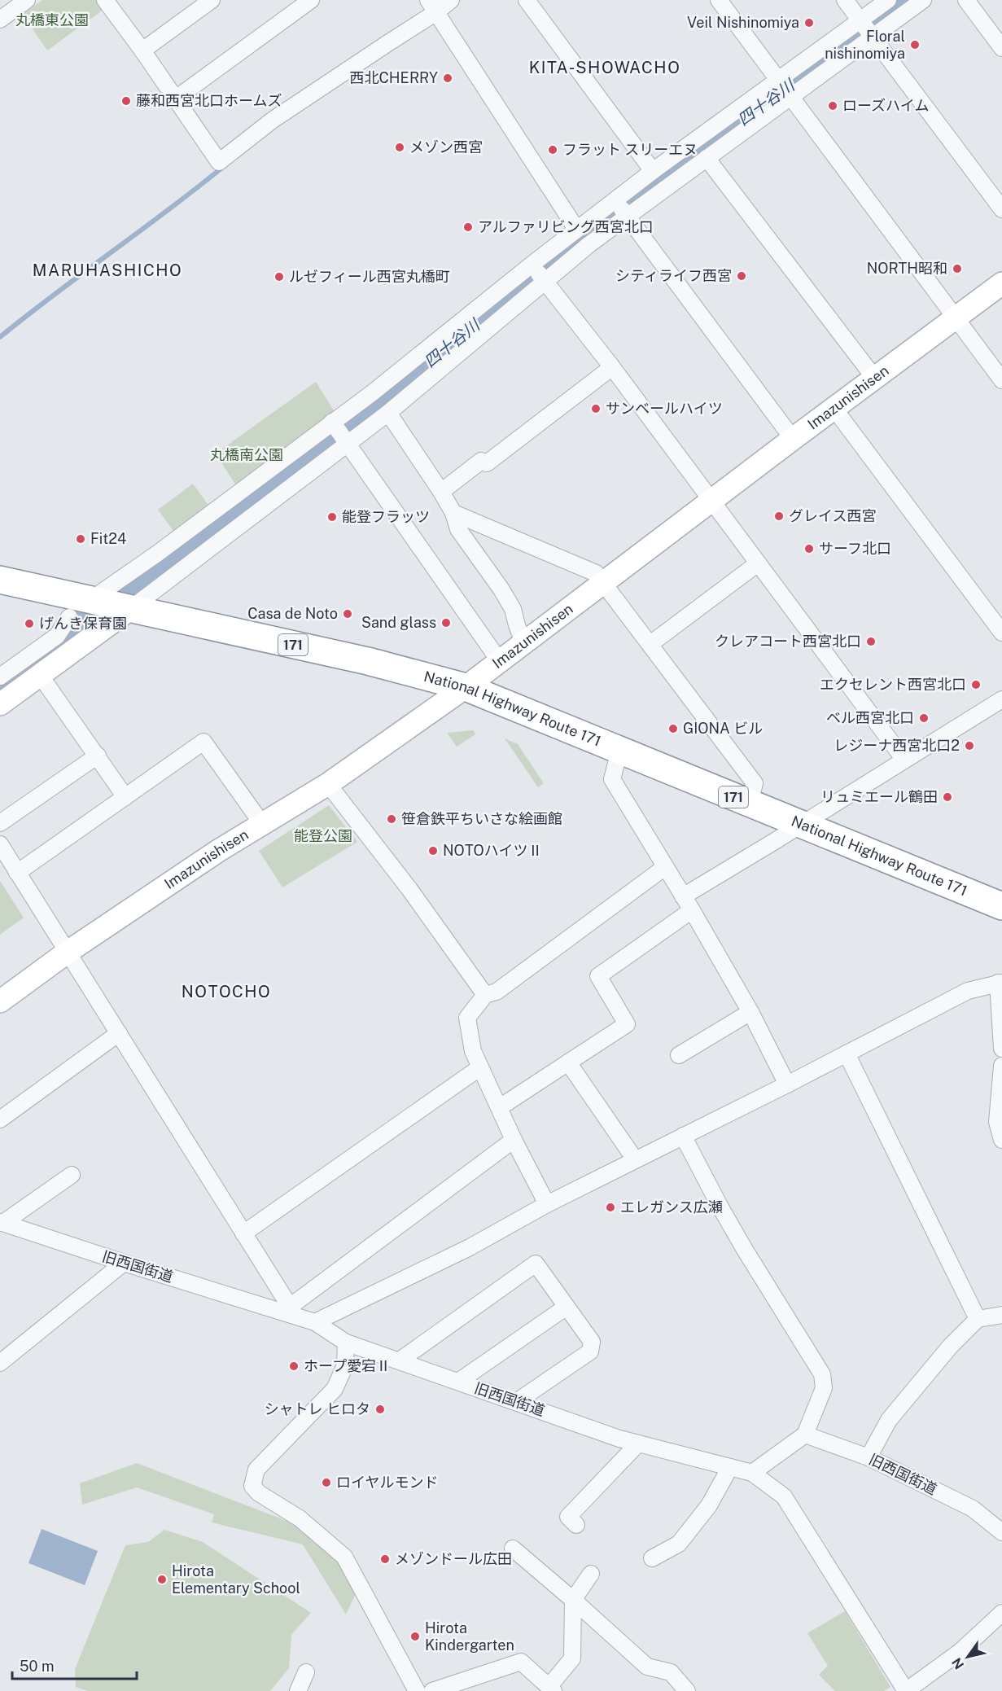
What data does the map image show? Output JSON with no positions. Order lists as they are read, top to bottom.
{
  "streets": {
    "highway": ["171", "National Highway Route 171"],
    "street": ["Imazunishisen", "旧西国街道"]
  },
  "crossings": [
    ["Imazunishisen", "National Highway Route 171"]
  ],
  "districts": ["KITA-SHOWACHO", "MARUHASHICHO", "NOTOCHO"],
  "water": ["四十谷川"],
  "parks": ["丸橋東公園", "丸橋南公園", "能登公園"],
  "places": [
    "Veil Nishinomiya",
    "Floral nishinomiya",
    "西北CHERRY",
    "藤和西宮北口ホームズ",
    "ローズハイム",
    "メゾン西宮",
    "フラット スリーエヌ",
    "アルファリビング西宮北口",
    "NORTH昭和",
    "シティライフ西宮",
    "ルゼフィール西宮丸橋町",
    "サンベールハイツ",
    "グレイス西宮",
    "能登フラッツ",
    "Fit24",
    "サーフ北口",
    "Casa de Noto",
    "Sand glass",
    "げんき保育園",
    "クレアコート西宮北口",
    "エクセレント西宮北口",
    "ベル西宮北口",
    "GIONA ビル",
    "レジーナ西宮北口2",
    "リュミエール鶴田",
    "笹倉鉄平ちいさな絵画館",
    "NOTOハイツⅡ",
    "エレガンス広瀬",
    "ホープ愛宕Ⅱ",
    "シャトレ ヒロタ",
    "ロイヤルモンド",
    "メゾンドール広田",
    "Hirota Elementary School",
    "Hirota Kindergarten"
  ],
  "scale_bar": "50 m",
  "north": "bottom left"
}
